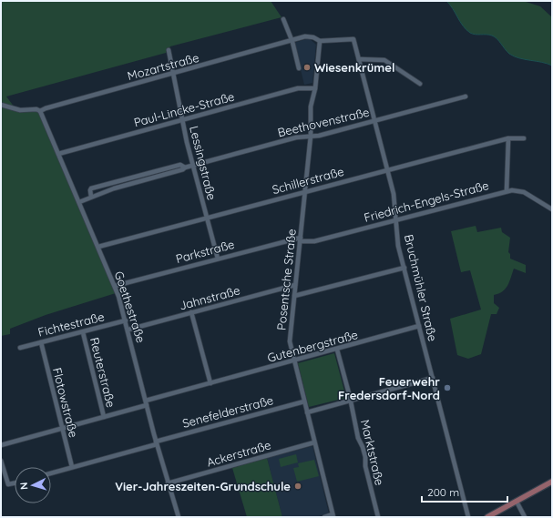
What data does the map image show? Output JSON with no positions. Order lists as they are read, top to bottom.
{
  "streets": {
    "street": [
      "Mozartstraße",
      "Paul-Lincke-Straße",
      "Beethovenstraße",
      "Lessingstraße",
      "Schillerstraße",
      "Friedrich-Engels-Straße",
      "Parkstraße",
      "Posentsche Straße",
      "Bruchmühler Straße",
      "Jahnstraße",
      "Goethestraße",
      "Fichtestraße",
      "Gutenbergstraße",
      "Reuterstraße",
      "Flotowstraße",
      "Senefelderstraße",
      "Marktstraße",
      "Ackerstraße"
    ]
  },
  "crossings": [
    ["Mozartstraße", "Lessingstraße"],
    ["Mozartstraße", "Bruchmühler Straße"],
    ["Mozartstraße", "Goethestraße"],
    ["Paul-Lincke-Straße", "Lessingstraße"],
    ["Paul-Lincke-Straße", "Posentsche Straße"],
    ["Paul-Lincke-Straße", "Goethestraße"],
    ["Beethovenstraße", "Lessingstraße"],
    ["Beethovenstraße", "Posentsche Straße"],
    ["Beethovenstraße", "Bruchmühler Straße"],
    ["Beethovenstraße", "Goethestraße"],
    ["Lessingstraße", "Schillerstraße"],
    ["Lessingstraße", "Parkstraße"],
    ["Schillerstraße", "Friedrich-Engels-Straße"],
    ["Schillerstraße", "Posentsche Straße"],
    ["Schillerstraße", "Bruchmühler Straße"],
    ["Schillerstraße", "Goethestraße"],
    ["Friedrich-Engels-Straße", "Parkstraße"],
    ["Friedrich-Engels-Straße", "Posentsche Straße"],
    ["Friedrich-Engels-Straße", "Bruchmühler Straße"],
    ["Parkstraße", "Posentsche Straße"],
    ["Parkstraße", "Goethestraße"],
    ["Posentsche Straße", "Bruchmühler Straße"],
    ["Posentsche Straße", "Jahnstraße"],
    ["Posentsche Straße", "Gutenbergstraße"],
    ["Posentsche Straße", "Senefelderstraße"],
    ["Posentsche Straße", "Ackerstraße"],
    ["Bruchmühler Straße", "Gutenbergstraße"],
    ["Jahnstraße", "Goethestraße"],
    ["Goethestraße", "Fichtestraße"],
    ["Goethestraße", "Gutenbergstraße"],
    ["Goethestraße", "Senefelderstraße"],
    ["Goethestraße", "Ackerstraße"],
    ["Fichtestraße", "Reuterstraße"],
    ["Fichtestraße", "Flotowstraße"],
    ["Gutenbergstraße", "Reuterstraße"],
    ["Gutenbergstraße", "Flotowstraße"],
    ["Gutenbergstraße", "Marktstraße"],
    ["Flotowstraße", "Senefelderstraße"]
  ],
  "places": ["Wiesenkrümel", "Feuerwehr Fredersdorf-Nord", "Vier-Jahreszeiten-Grundschule"],
  "scale_bar": "200 m",
  "north": "left"
}
